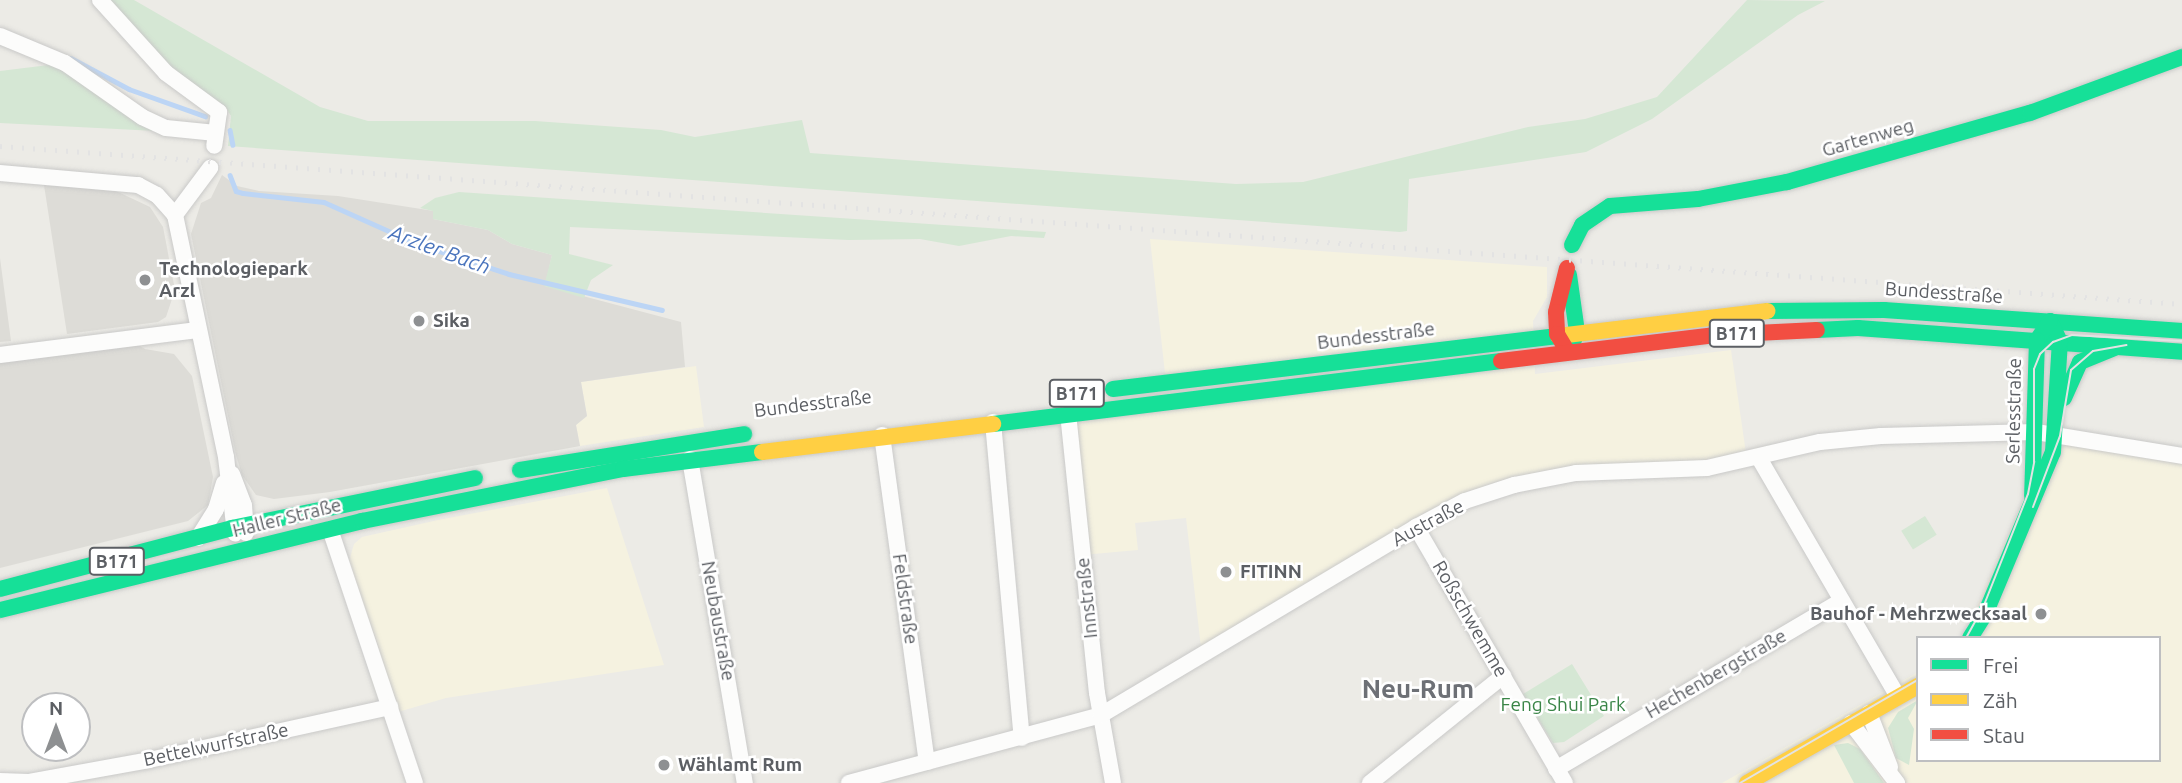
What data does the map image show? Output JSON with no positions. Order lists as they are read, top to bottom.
{
  "streets": {
    "main road": [
      "Gartenweg",
      "Bundesstraße",
      "B171",
      "Serlesstraße",
      "Haller Straße"
    ],
    "street": [
      "Austraße",
      "Innstraße",
      "Feldstraße",
      "Roßschwemme",
      "Neubaustraße",
      "Hechenbergstraße",
      "Bettelwurfstraße"
    ]
  },
  "crossings": [
    ["Bundesstraße", "Serlesstraße"],
    ["Bundesstraße", "Haller Straße"],
    ["Bundesstraße", "Innstraße"],
    ["Bundesstraße", "Feldstraße"],
    ["Bundesstraße", "Neubaustraße"],
    ["Serlesstraße", "Austraße"],
    ["Austraße", "Innstraße"],
    ["Austraße", "Feldstraße"],
    ["Austraße", "Roßschwemme"],
    ["Roßschwemme", "Hechenbergstraße"]
  ],
  "districts": ["Neu-Rum"],
  "water": ["Arzler Bach"],
  "parks": ["Feng Shui Park"],
  "places": [
    "Technologiepark Arzl",
    "Sika",
    "FITINN",
    "Bauhof - Mehrzwecksaal",
    "Wählamt Rum"
  ],
  "legend": ["Frei", "Zäh", "Stau"],
  "north": "top"
}
